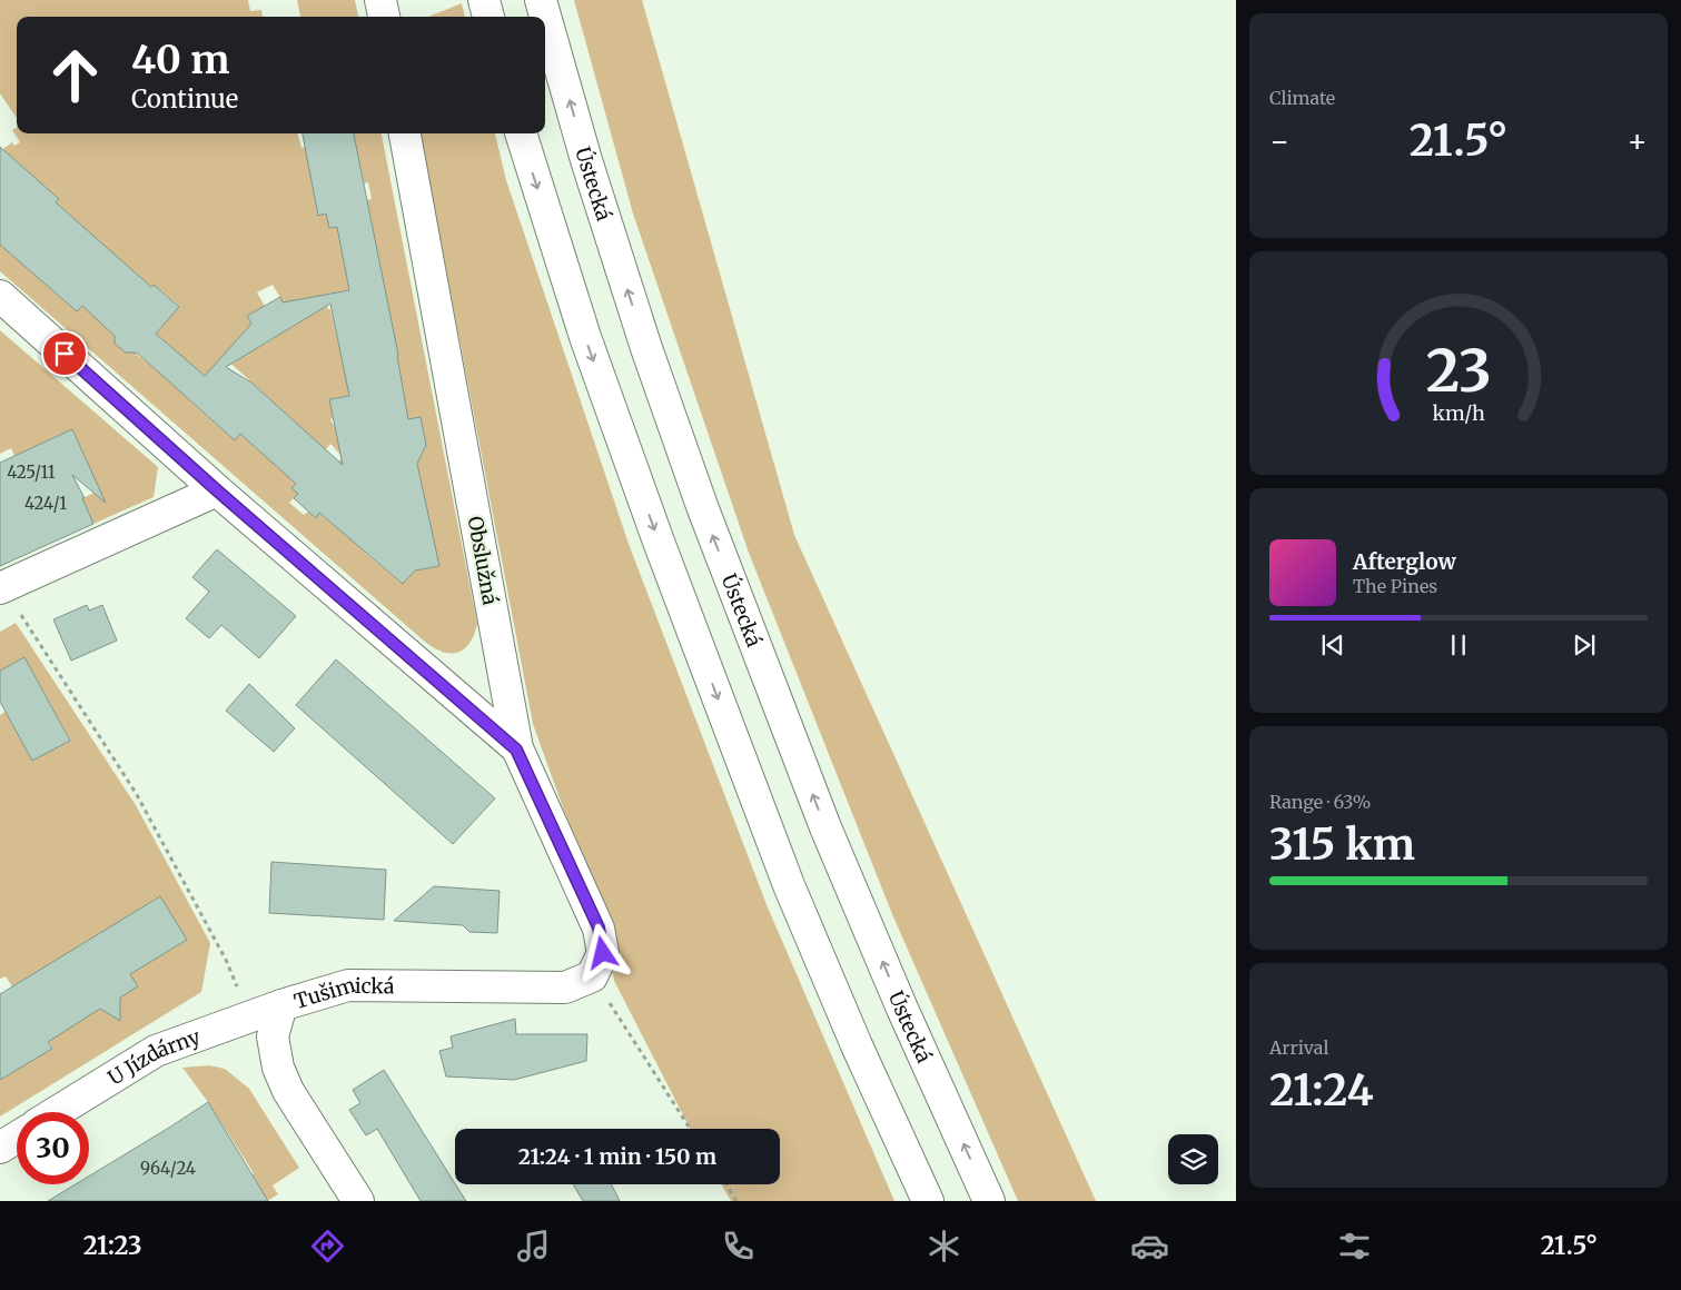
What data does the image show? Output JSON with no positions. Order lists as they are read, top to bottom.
{
  "streets": {
    "street": [
      "Ústecká",
      "Obslužná",
      "Tušimická",
      "U Jízdárny"
    ]
  },
  "crossings": [
    ["Obslužná", "Tušimická"],
    ["Tušimická", "U Jízdárny"]
  ],
  "house_numbers": ["425/11", "424/1", "964/24"],
  "page": {
    "tile": [
      "Climate",
      ["Range · 63%", "315 km"],
      ["Arrival", "21:24"]
    ],
    "turn": ["40 m", "Continue"],
    "heat": ["−", "21.5°", "+"],
    "song": ["Afterglow", "The Pines"],
    "limit": "30",
    "trip": "21:24 · 1 min · 150 m",
    "tabs": ["21:23", "21.5°"],
    "gauge": ["23", "km/h"]
  }
}
